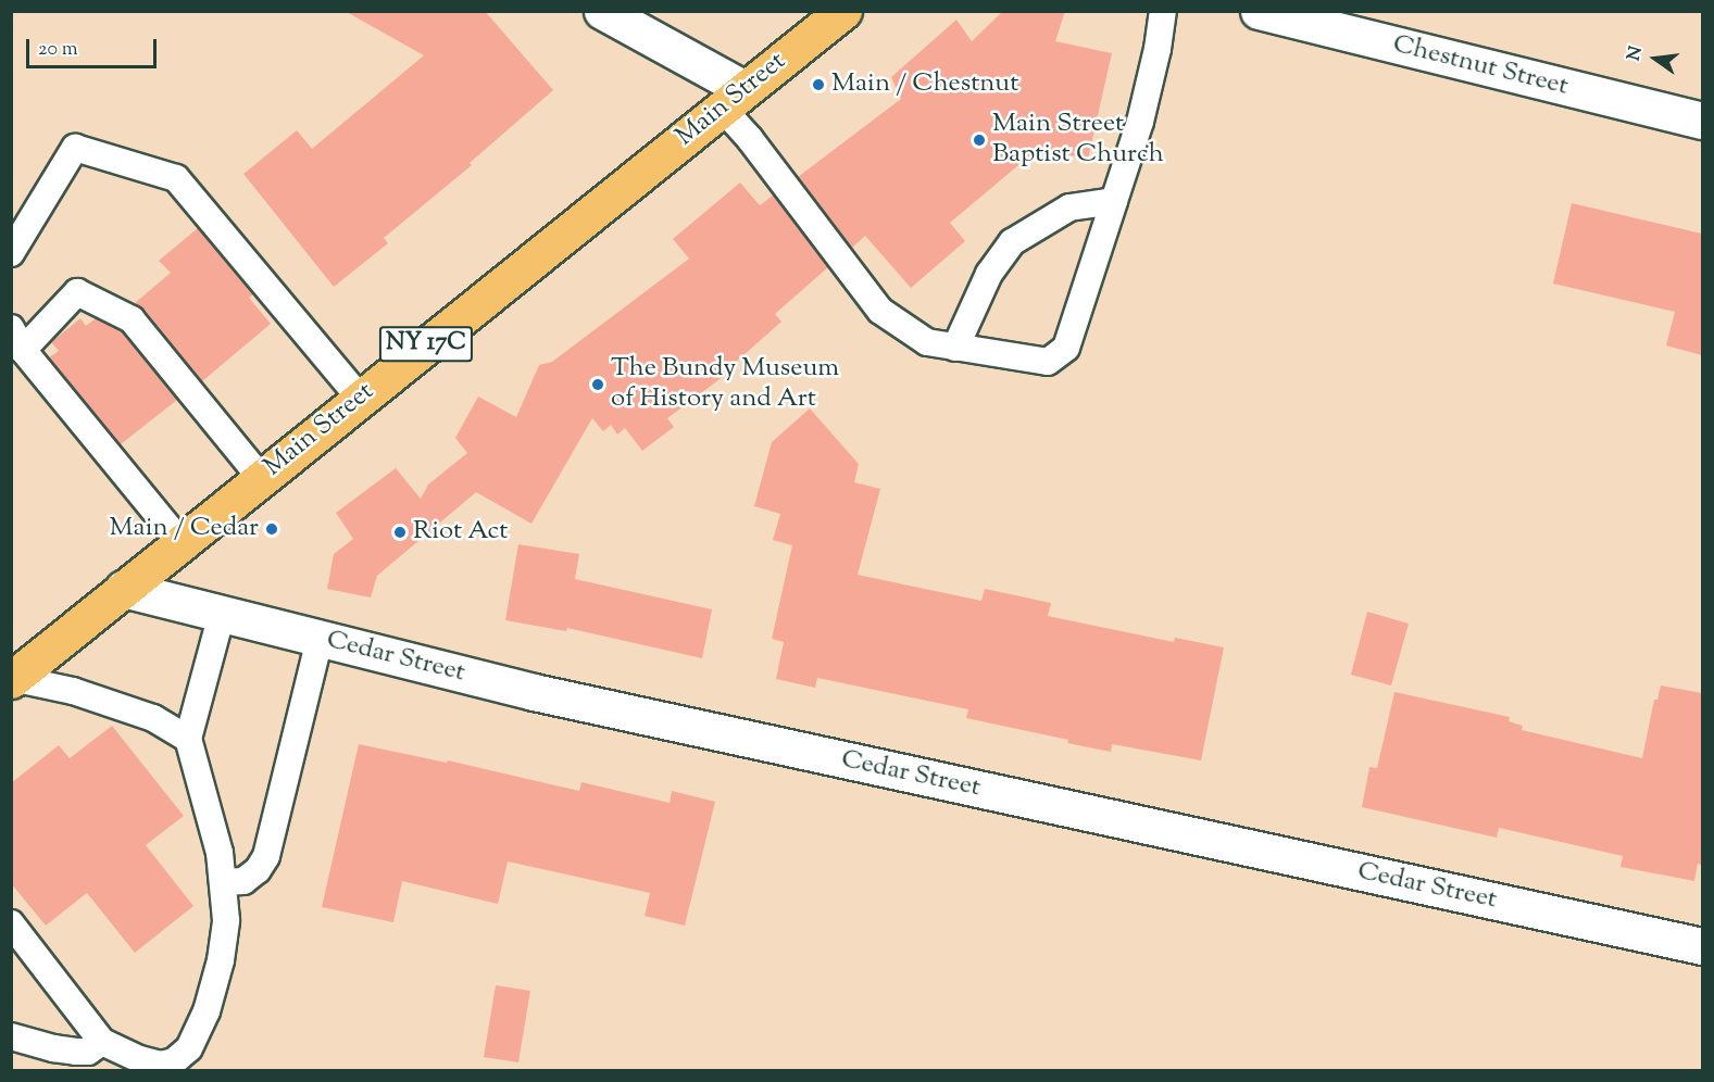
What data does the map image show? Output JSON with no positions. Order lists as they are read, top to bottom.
{
  "streets": {
    "main road": ["Main Street", "NY 17C"],
    "street": ["Chestnut Street", "Cedar Street"]
  },
  "crossings": [
    ["Main Street", "Cedar Street"]
  ],
  "places": [
    "Main / Chestnut",
    "Main Street Baptist Church",
    "The Bundy Museum of History and Art",
    "Main / Cedar",
    "Riot Act"
  ],
  "scale_bar": "20 m",
  "north": "left"
}
